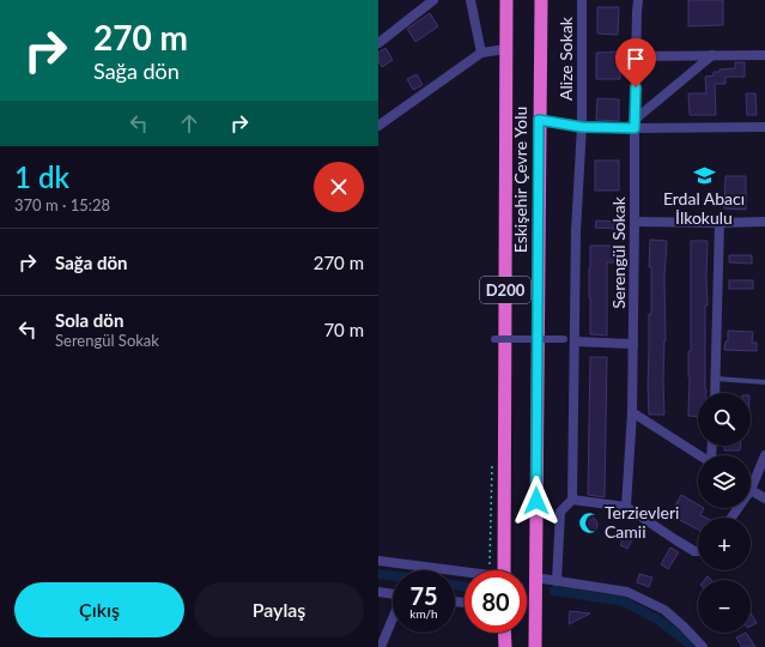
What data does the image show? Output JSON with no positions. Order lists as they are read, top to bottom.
{
  "streets": {
    "highway": ["Eskişehir Çevre Yolu", "D200"],
    "street": ["Alize Sokak", "Serengül Sokak"]
  },
  "places": {
    "school or university": ["Erdal Abacı İlkokulu"],
    "mosque": ["Terzievleri Camii"]
  },
  "page": {
    "turn": ["270 m", "Sağa dön"],
    "heading": ["1 dk", "370 m · 15:28"],
    "list": [
      {
        "name": "Sağa dön",
        "value": "270 m"
      },
      {
        "name": "Sola dön",
        "note": "Serengül Sokak",
        "value": "70 m"
      }
    ],
    "map_buttons": ["+", "−"],
    "speed": "75 km/h",
    "limit": "80",
    "buttons": ["Çıkış", "Paylaş"]
  }
}
